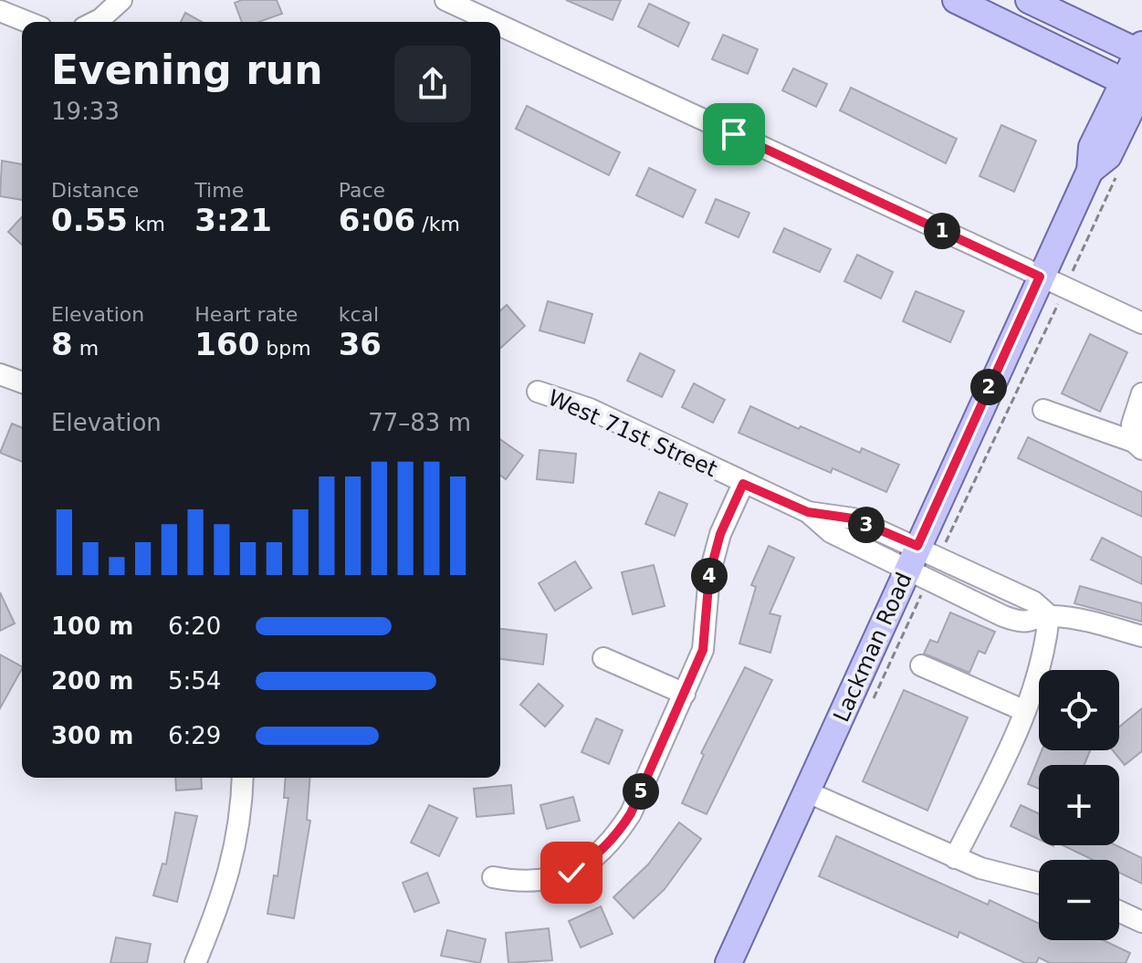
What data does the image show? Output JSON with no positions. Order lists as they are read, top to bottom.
{
  "streets": {
    "main road": ["Lackman Road"],
    "street": ["West 71st Street"]
  },
  "crossings": [
    ["West 71st Street", "Lackman Road"]
  ],
  "page": {
    "heading": ["Evening run", "19:33"],
    "stats": [
      ["Distance", "0.55 km"],
      ["Time", "3:21"],
      ["Pace", "6:06 /km"],
      ["Elevation", "8 m"],
      ["Heart rate", "160 bpm"],
      ["kcal", "36"]
    ],
    "pins": [
      "1",
      "2",
      "3",
      "4",
      "5"
    ],
    "chart": ["Elevation", "77–83 m"],
    "list": [
      {
        "name": "100 m",
        "note": "6:20"
      },
      {
        "name": "200 m",
        "note": "5:54"
      },
      {
        "name": "300 m",
        "note": "6:29"
      }
    ],
    "map_buttons": ["+", "−"]
  }
}
